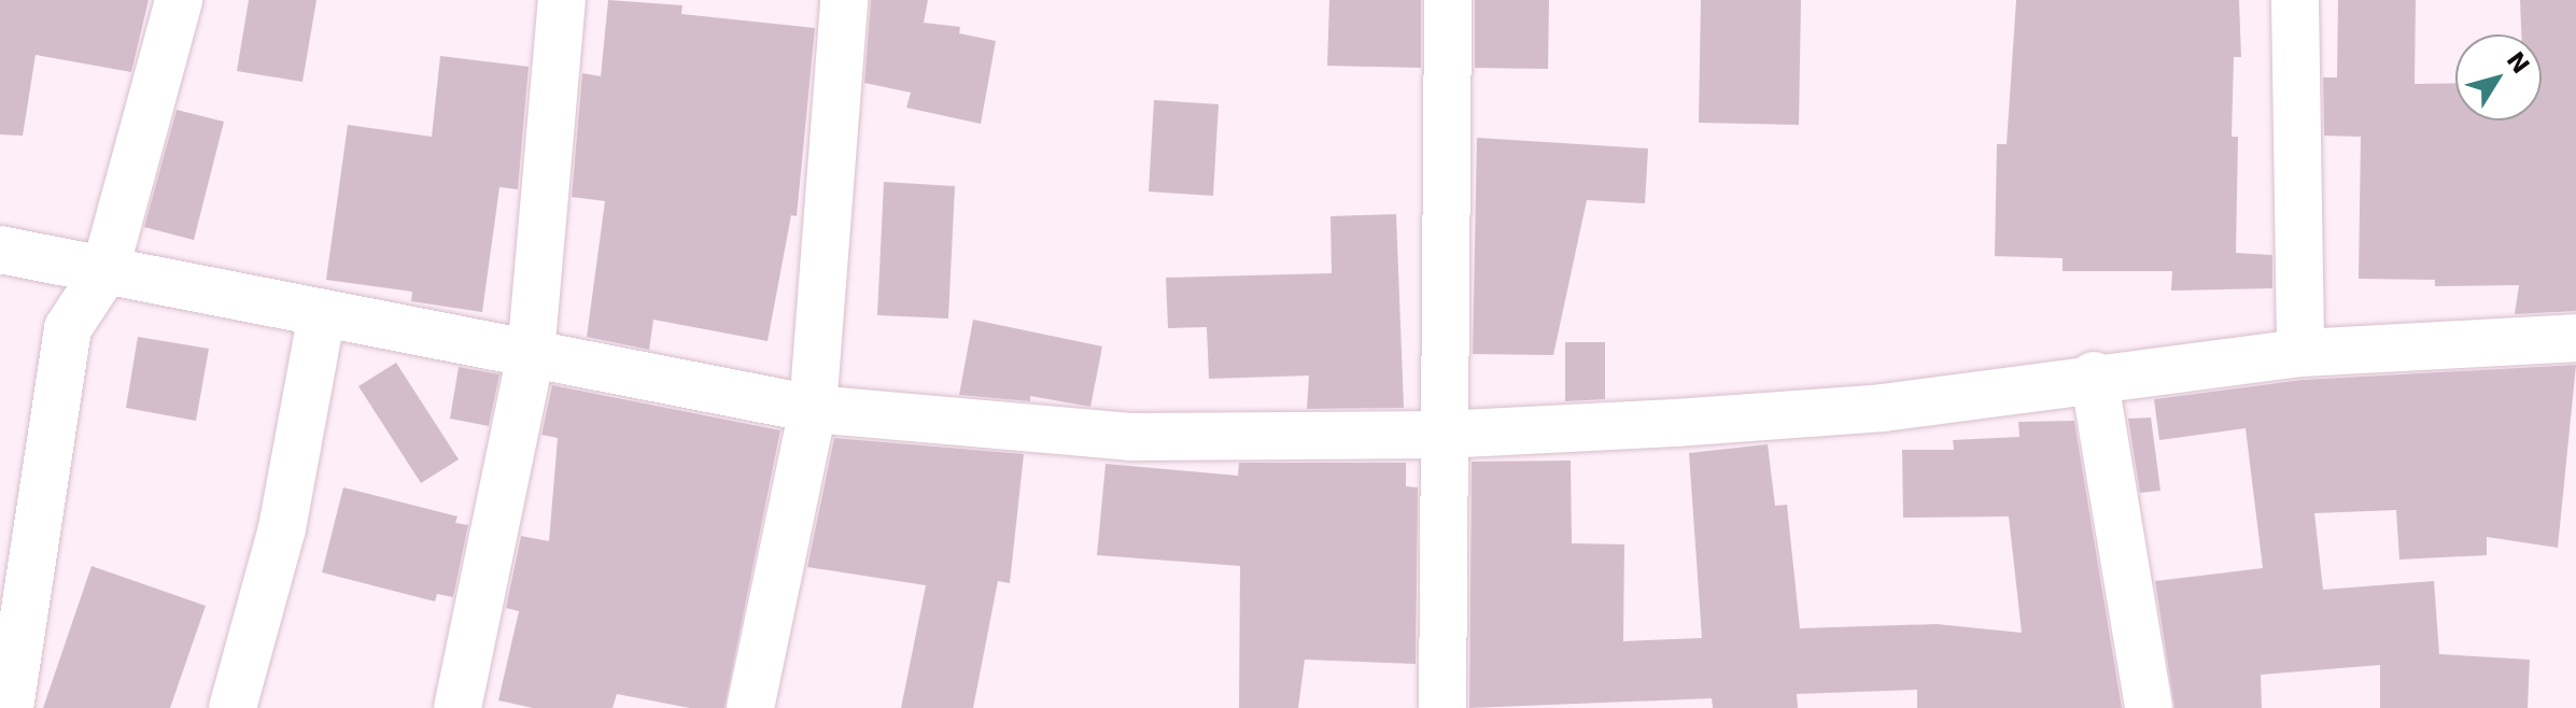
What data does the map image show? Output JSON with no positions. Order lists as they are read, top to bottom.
{
  "north": "top right"
}
